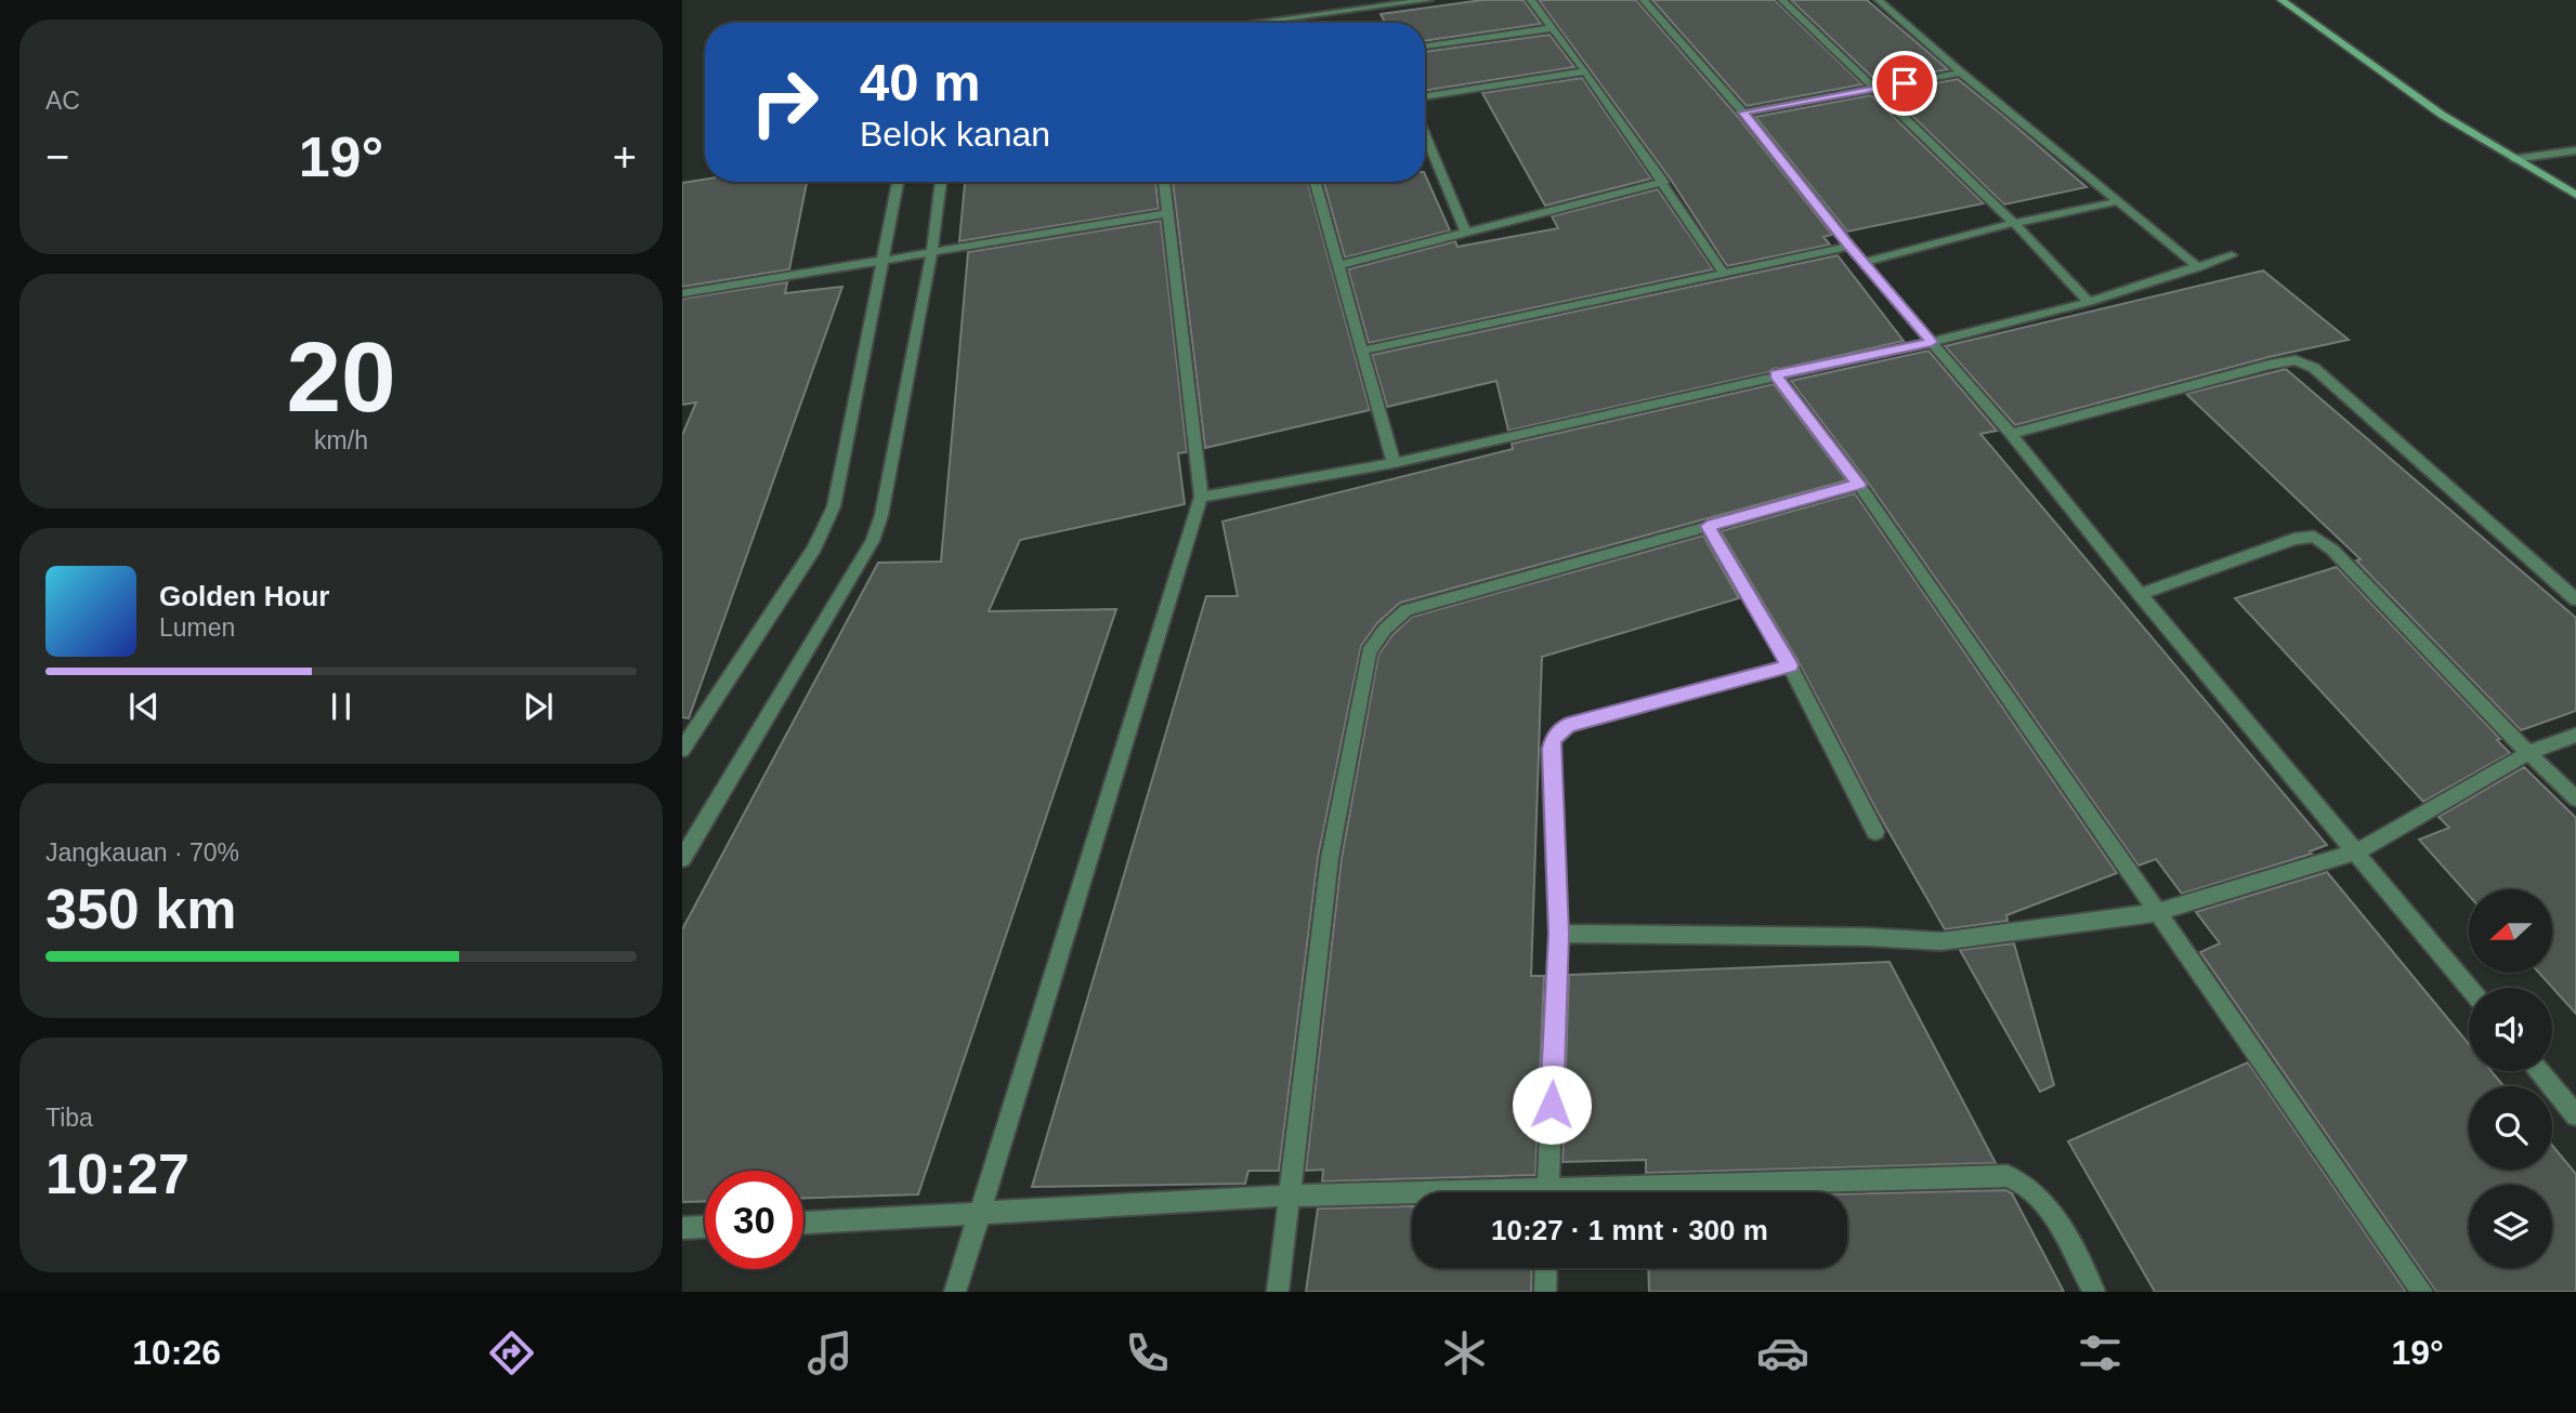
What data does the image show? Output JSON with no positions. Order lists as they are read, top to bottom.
{
  "north": "left",
  "page": {
    "tile": [
      "AC",
      ["20", "km/h"],
      ["Jangkauan · 70%", "350 km"],
      ["Tiba", "10:27"]
    ],
    "turn": ["40 m", "Belok kanan"],
    "heat": ["−", "19°", "+"],
    "song": ["Golden Hour", "Lumen"],
    "limit": "30",
    "trip": "10:27 · 1 mnt · 300 m",
    "tabs": ["10:26", "19°"]
  }
}
